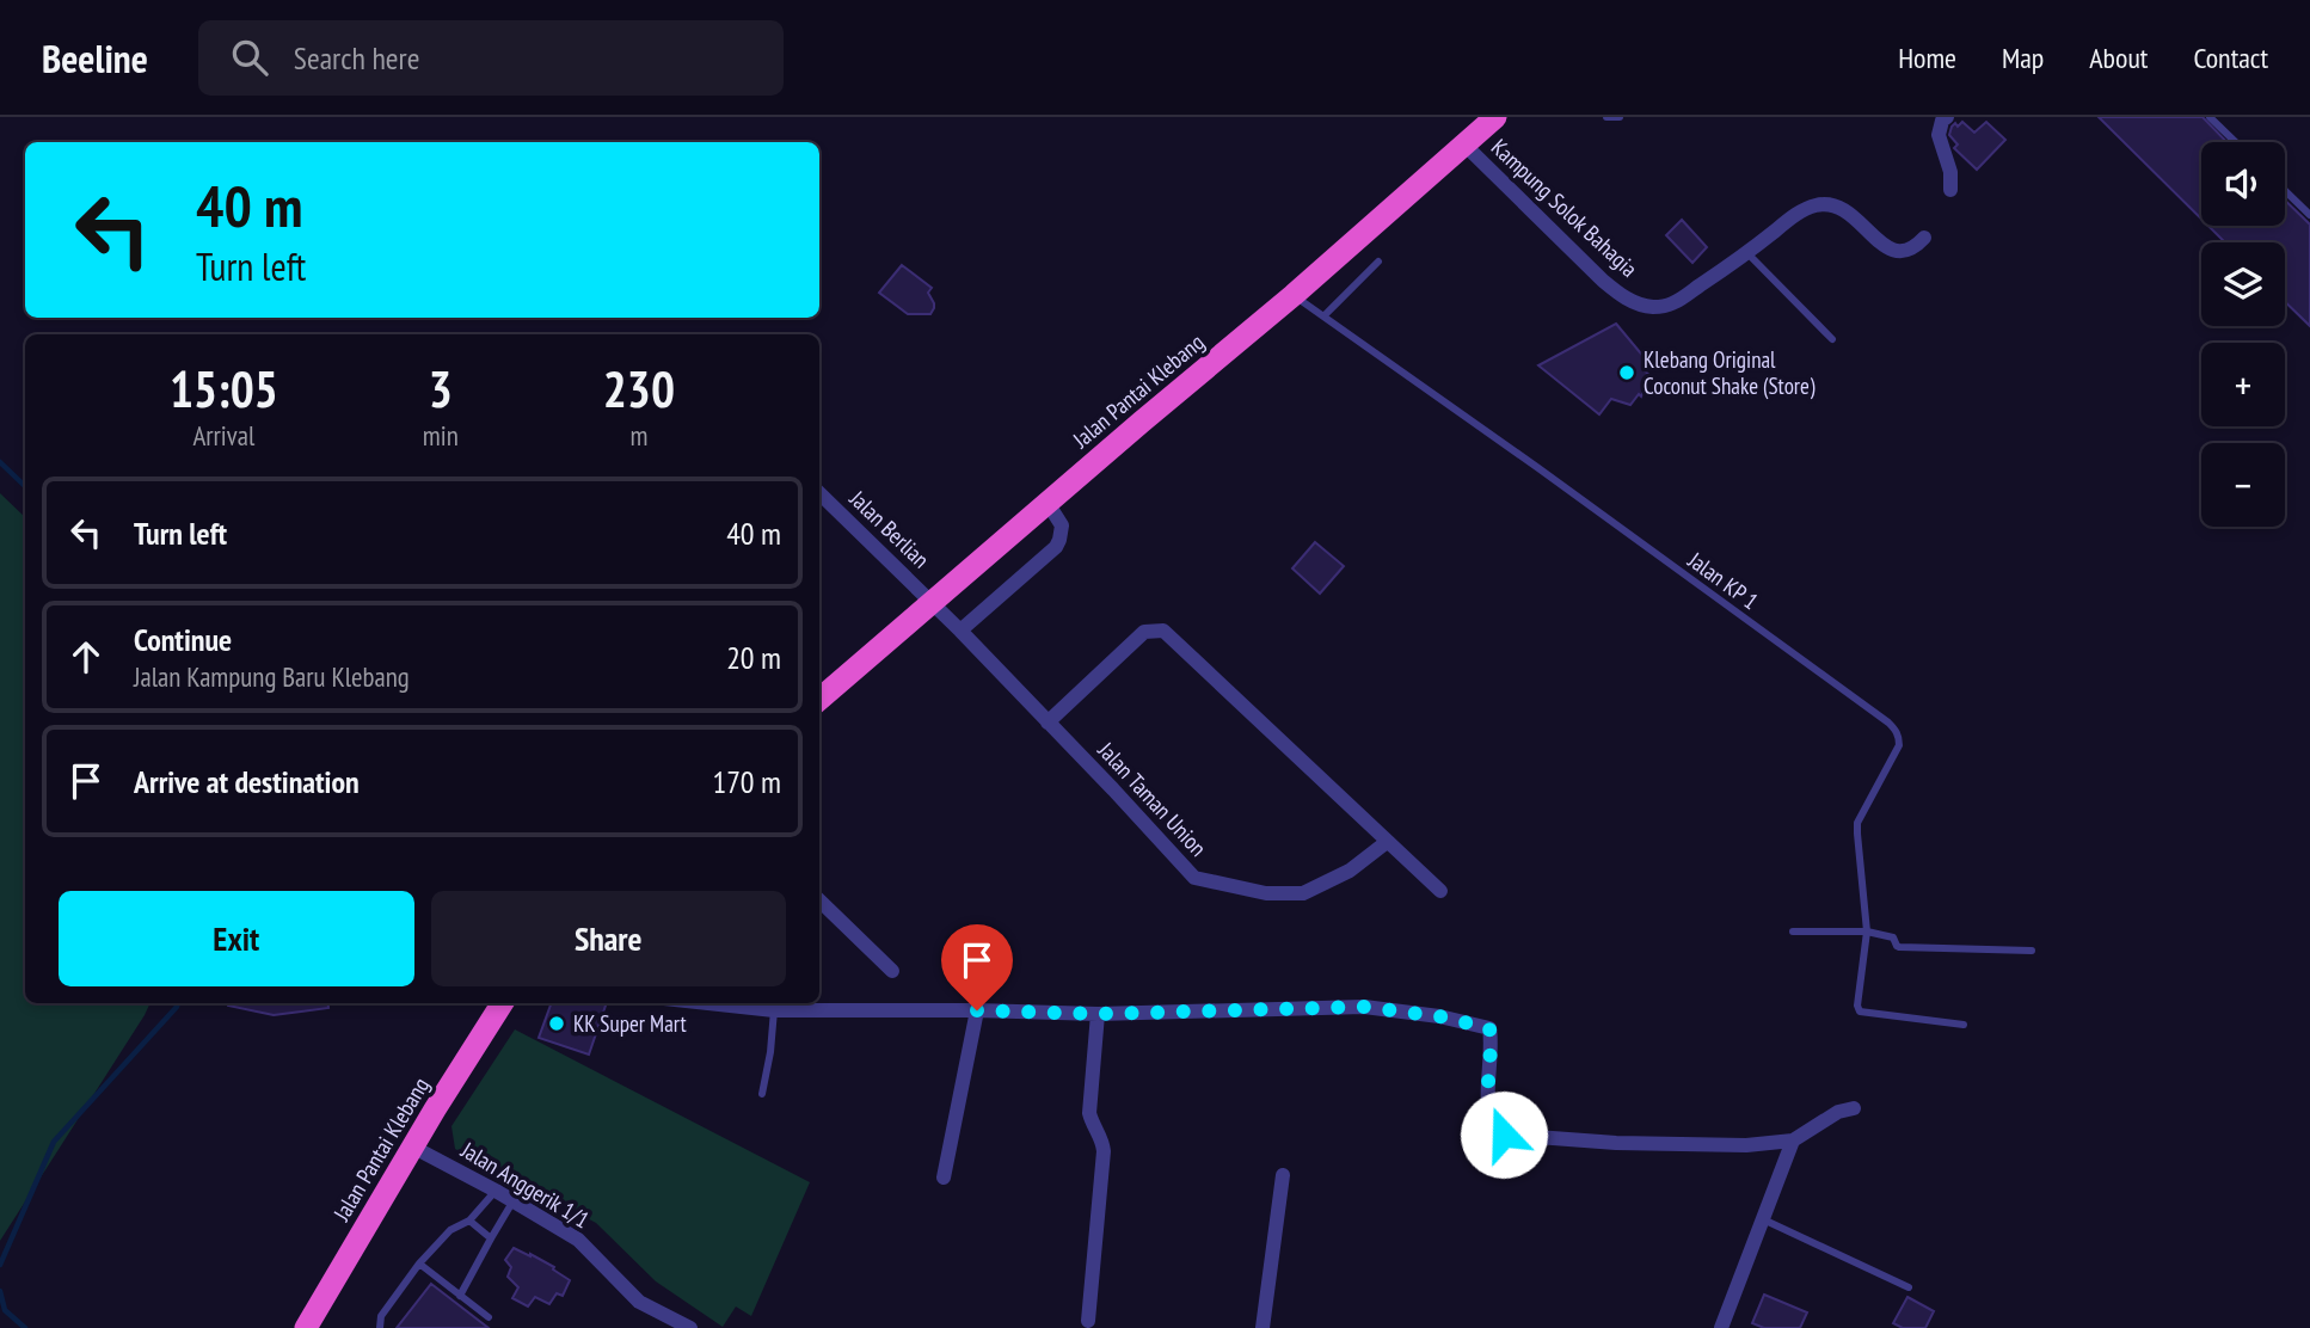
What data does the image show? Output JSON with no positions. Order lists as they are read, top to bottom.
{
  "streets": {
    "highway": ["Jalan Pantai Klebang"],
    "street": [
      "Kampung Solok Bahagia",
      "Jalan Berlian",
      "Jalan Taman Union",
      "Jalan Anggerik 1/1"
    ],
    "lane": ["Jalan KP 1"]
  },
  "crossings": [
    ["Kampung Solok Bahagia", "Jalan Pantai Klebang"],
    ["Jalan Pantai Klebang", "Jalan Berlian"],
    ["Jalan Pantai Klebang", "Jalan KP 1"],
    ["Jalan Pantai Klebang", "Jalan Taman Union"],
    ["Jalan Pantai Klebang", "Jalan Anggerik 1/1"],
    ["Jalan Berlian", "Jalan Taman Union"]
  ],
  "places": ["Klebang Original Coconut Shake (Store)", "KK Super Mart"],
  "page": {
    "header": "Beeline",
    "search": "Search here",
    "nav": [
      "Home",
      "Map",
      "About",
      "Contact"
    ],
    "map_buttons": ["+", "−"],
    "turn": ["40 m", "Turn left"],
    "eta": [
      "15:05",
      "Arrival",
      "3",
      "min",
      "230",
      "m"
    ],
    "list": [
      {
        "name": "Turn left",
        "value": "40 m"
      },
      {
        "name": "Continue",
        "note": "Jalan Kampung Baru Klebang",
        "value": "20 m"
      },
      {
        "name": "Arrive at destination",
        "value": "170 m"
      }
    ],
    "buttons": ["Exit", "Share"]
  }
}
